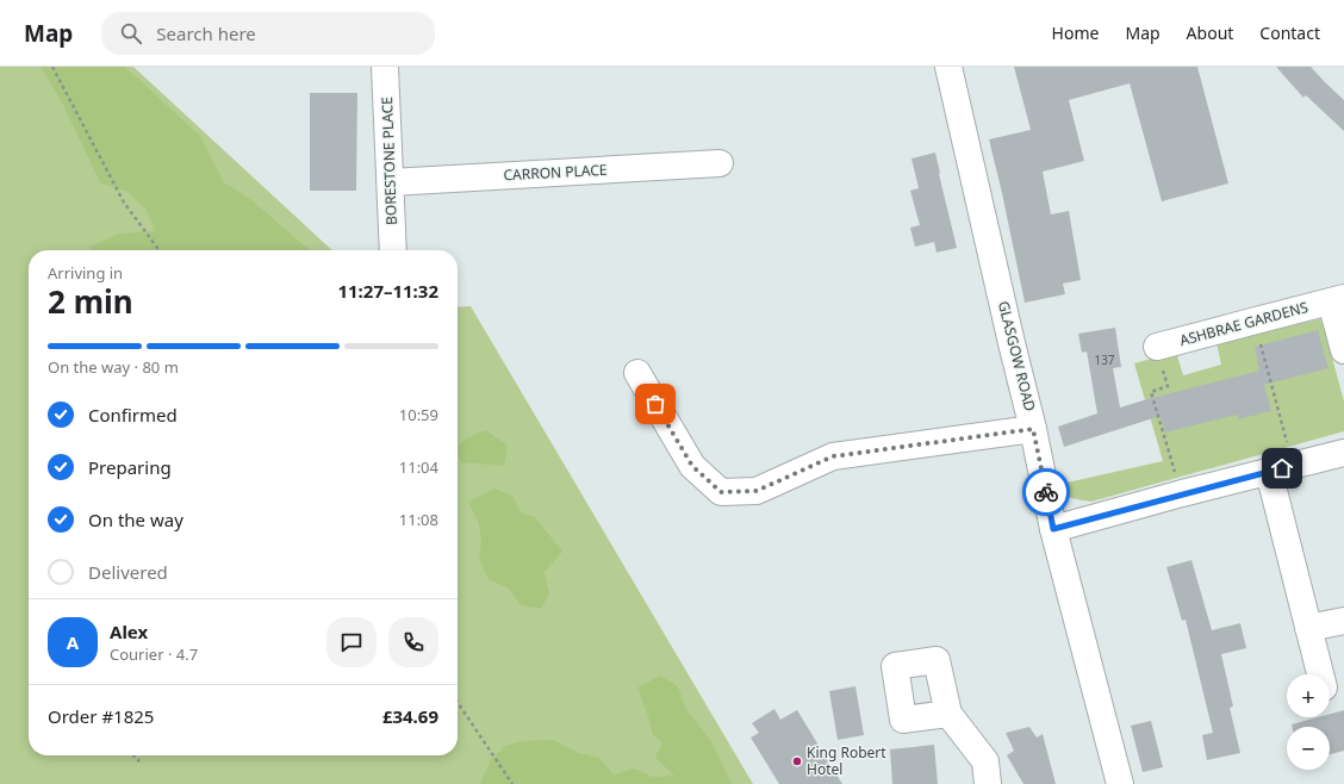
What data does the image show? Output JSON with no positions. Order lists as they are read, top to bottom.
{
  "streets": {
    "street": [
      "BORESTONE PLACE",
      "CARRON PLACE",
      "ASHBRAE GARDENS",
      "GLASGOW ROAD"
    ]
  },
  "crossings": [
    ["BORESTONE PLACE", "CARRON PLACE"]
  ],
  "places": ["King Robert Hotel"],
  "house_numbers": ["137"],
  "page": {
    "header": "Map",
    "search": "Search here",
    "nav": [
      "Home",
      "Map",
      "About",
      "Contact"
    ],
    "heading": ["2 min", "Arriving in", "11:27–11:32"],
    "panel": [
      "Alex",
      "Courier · 4.7",
      "Order #1825",
      "£34.69"
    ],
    "bar": "On the way · 80 m",
    "list": [
      ["Confirmed", "10:59"],
      ["Preparing", "11:04"],
      ["On the way", "11:08"],
      "Delivered"
    ],
    "round": "A",
    "map_buttons": ["+", "−"]
  }
}
